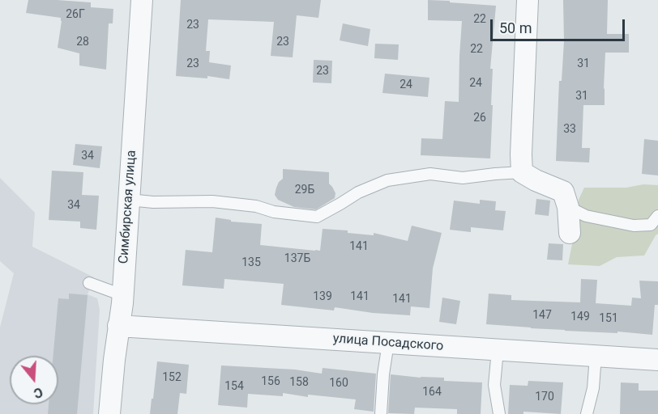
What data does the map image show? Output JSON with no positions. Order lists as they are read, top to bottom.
{
  "streets": {
    "street": ["Симбирская улица", "улица Посадского"]
  },
  "crossings": [
    ["Симбирская улица", "улица Посадского"]
  ],
  "house_numbers": [
    "26Г",
    "22",
    "23",
    "28",
    "23",
    "22",
    "23",
    "31",
    "23",
    "24",
    "24",
    "31",
    "26",
    "33",
    "34",
    "29Б",
    "34",
    "141",
    "137Б",
    "135",
    "139",
    "141",
    "141",
    "147",
    "149",
    "151",
    "152",
    "156",
    "158",
    "160",
    "154",
    "164",
    "170"
  ],
  "scale_bar": "50 m",
  "north": "bottom"
}
